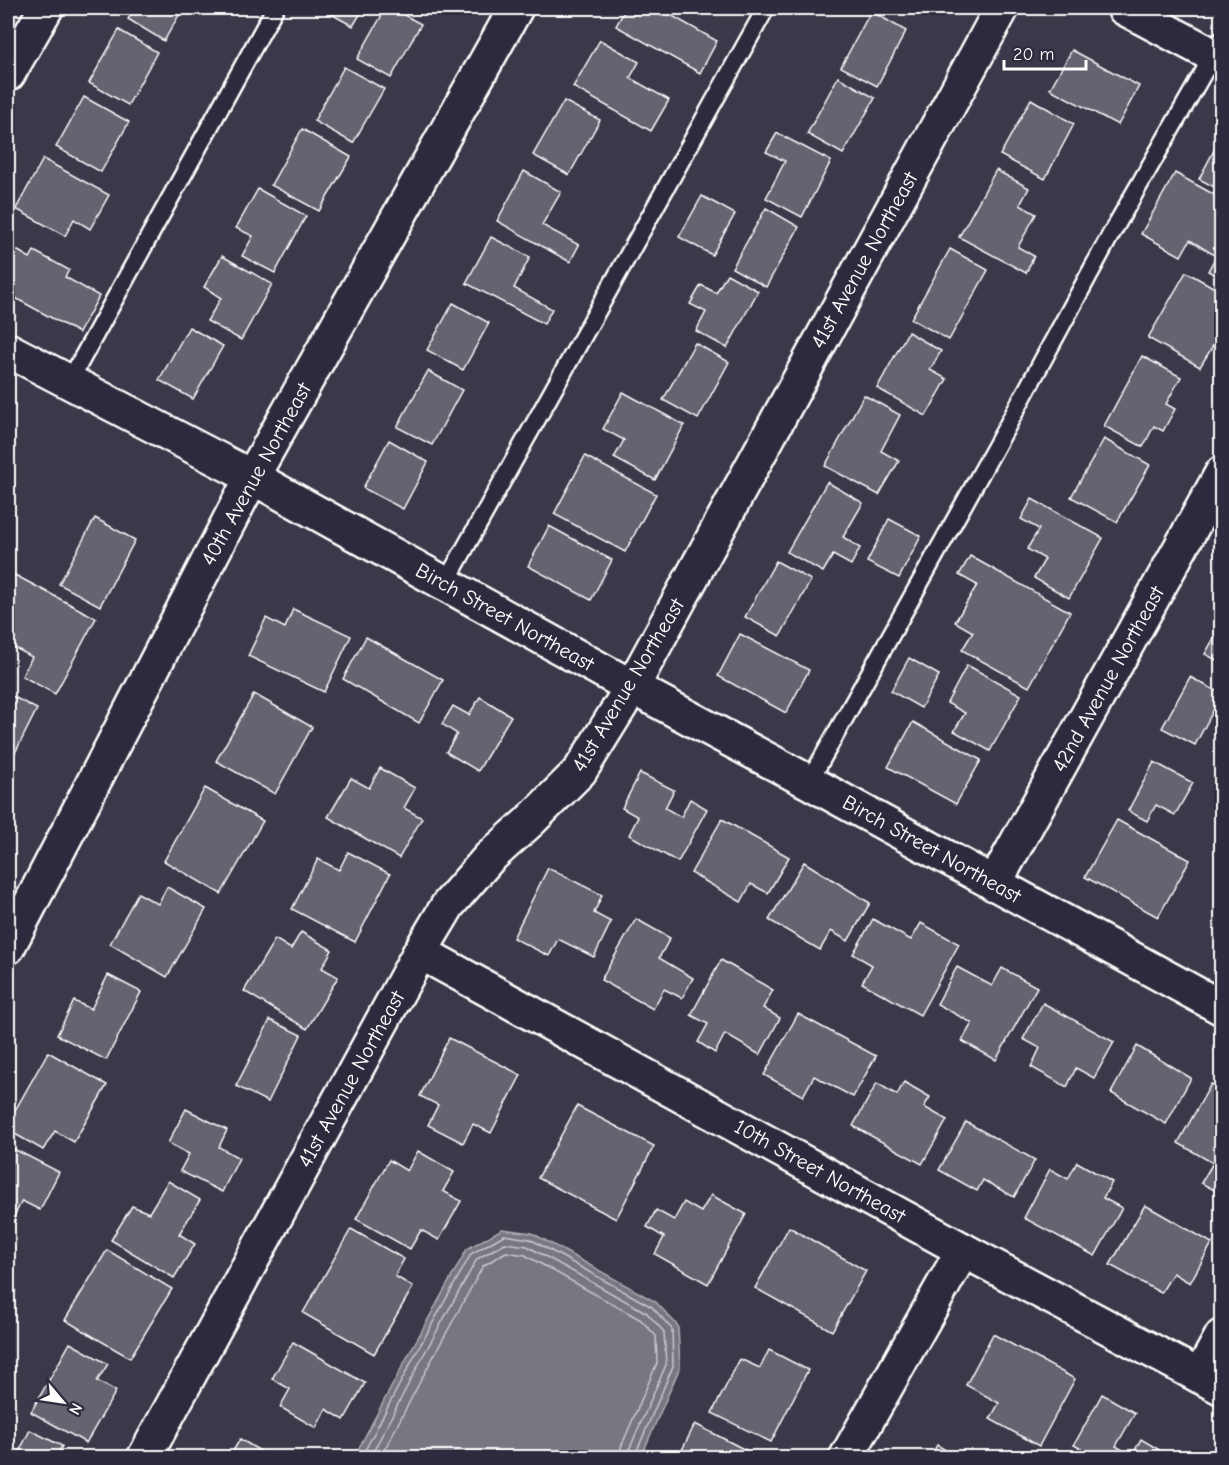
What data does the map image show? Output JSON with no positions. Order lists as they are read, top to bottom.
{
  "streets": {
    "street": [
      "41st Avenue Northeast",
      "40th Avenue Northeast",
      "Birch Street Northeast",
      "42nd Avenue Northeast",
      "10th Street Northeast"
    ]
  },
  "crossings": [
    ["41st Avenue Northeast", "Birch Street Northeast"],
    ["41st Avenue Northeast", "10th Street Northeast"],
    ["40th Avenue Northeast", "Birch Street Northeast"],
    ["Birch Street Northeast", "42nd Avenue Northeast"]
  ],
  "scale_bar": "20 m",
  "north": "bottom right"
}
